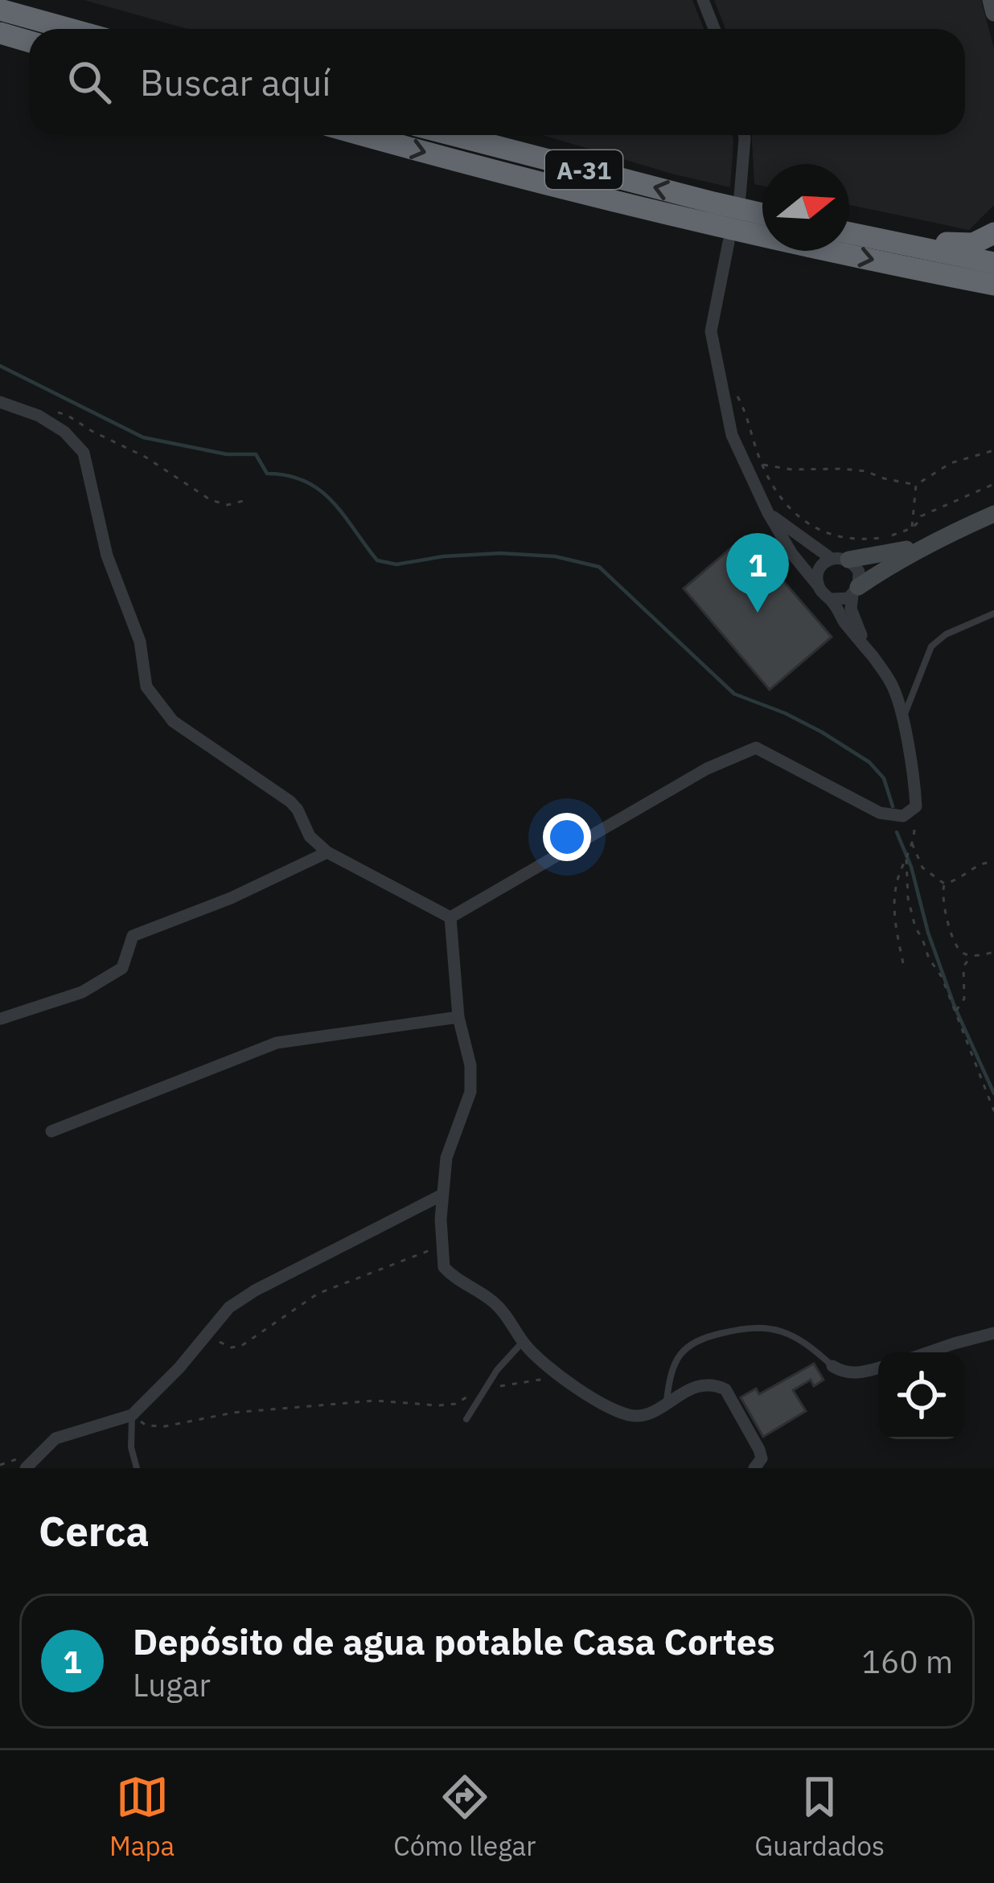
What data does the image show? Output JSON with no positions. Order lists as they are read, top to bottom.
{
  "streets": {
    "highway": ["A-31"]
  },
  "north": "right",
  "page": {
    "search": "Buscar aquí",
    "pins": "1",
    "heading": "Cerca",
    "list": [
      {
        "mark": "1",
        "name": "Depósito de agua potable Casa Cortes",
        "note": "Lugar",
        "value": "160 m"
      }
    ],
    "nav": ["Mapa", "Cómo llegar", "Guardados"]
  }
}
